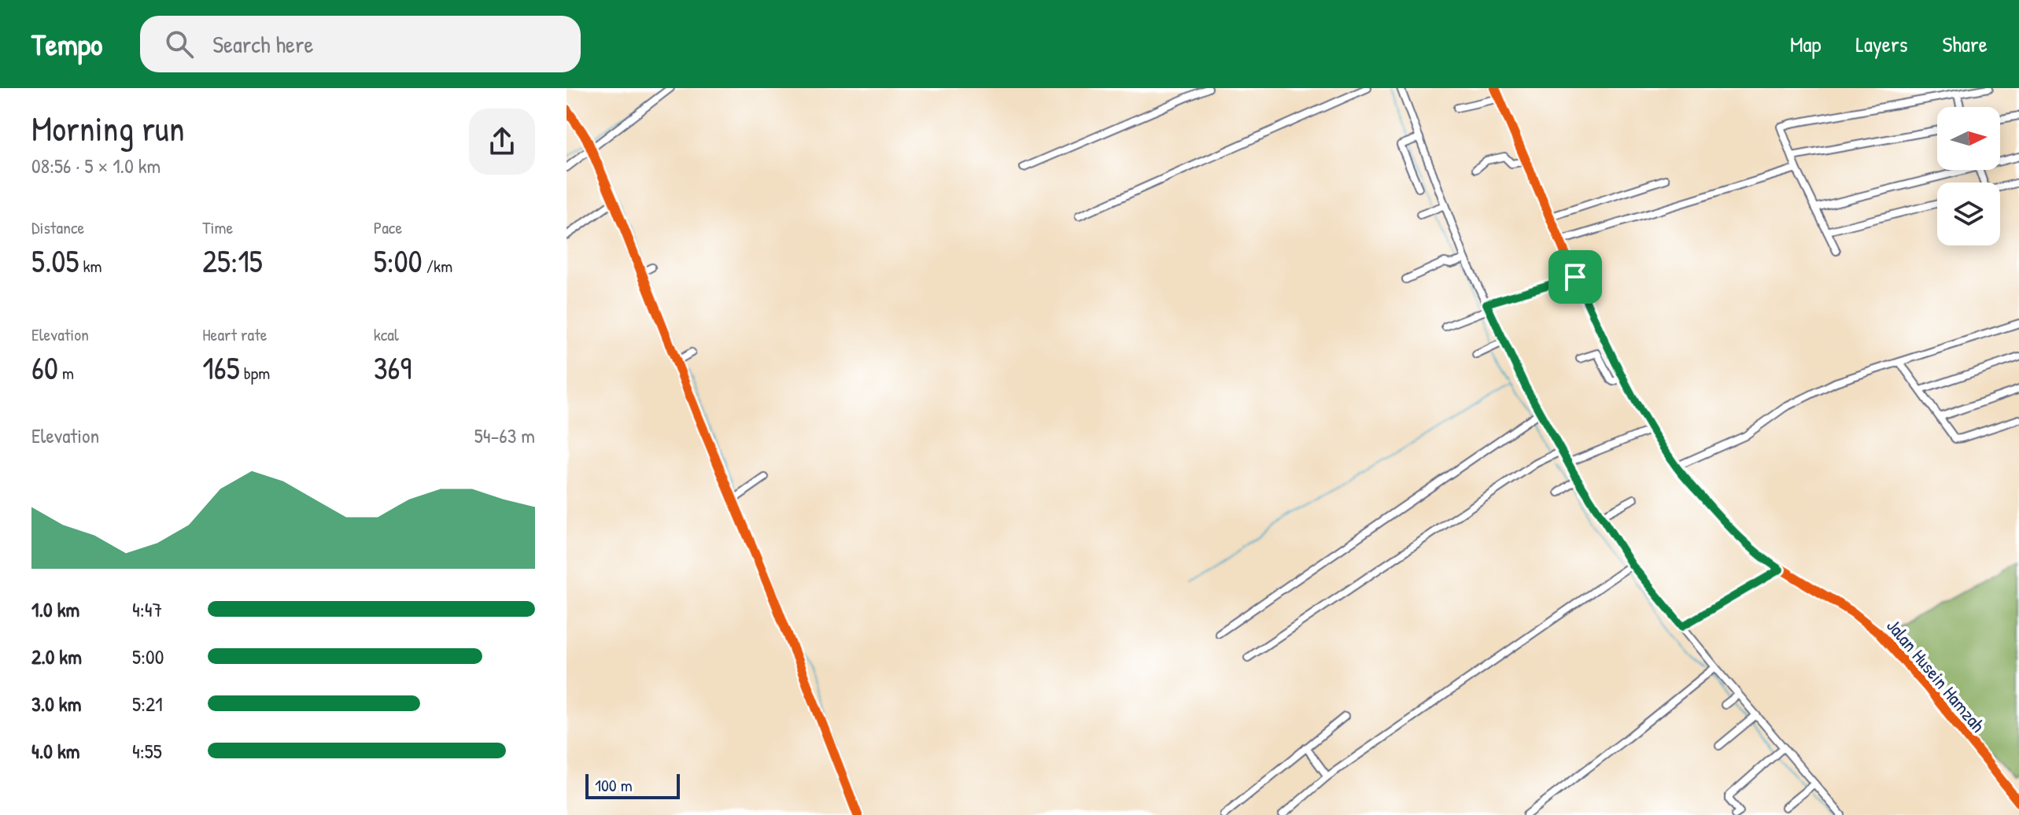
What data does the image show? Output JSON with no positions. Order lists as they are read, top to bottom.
{
  "streets": {
    "street": ["Jalan Husein Hamzah"]
  },
  "scale_bar": "100 m",
  "north": "right",
  "page": {
    "header": "Tempo",
    "search": "Search here",
    "nav": ["Map", "Layers", "Share"],
    "heading": ["Morning run", "08:56 · 5 × 1.0 km"],
    "stats": [
      ["Distance", "5.05 km"],
      ["Time", "25:15"],
      ["Pace", "5:00 /km"],
      ["Elevation", "60 m"],
      ["Heart rate", "165 bpm"],
      ["kcal", "369"]
    ],
    "chart": ["Elevation", "54–63 m"],
    "list": [
      {
        "name": "1.0 km",
        "note": "4:47"
      },
      {
        "name": "2.0 km",
        "note": "5:00"
      },
      {
        "name": "3.0 km",
        "note": "5:21"
      },
      {
        "name": "4.0 km",
        "note": "4:55"
      }
    ],
    "scale": "100 m"
  }
}
